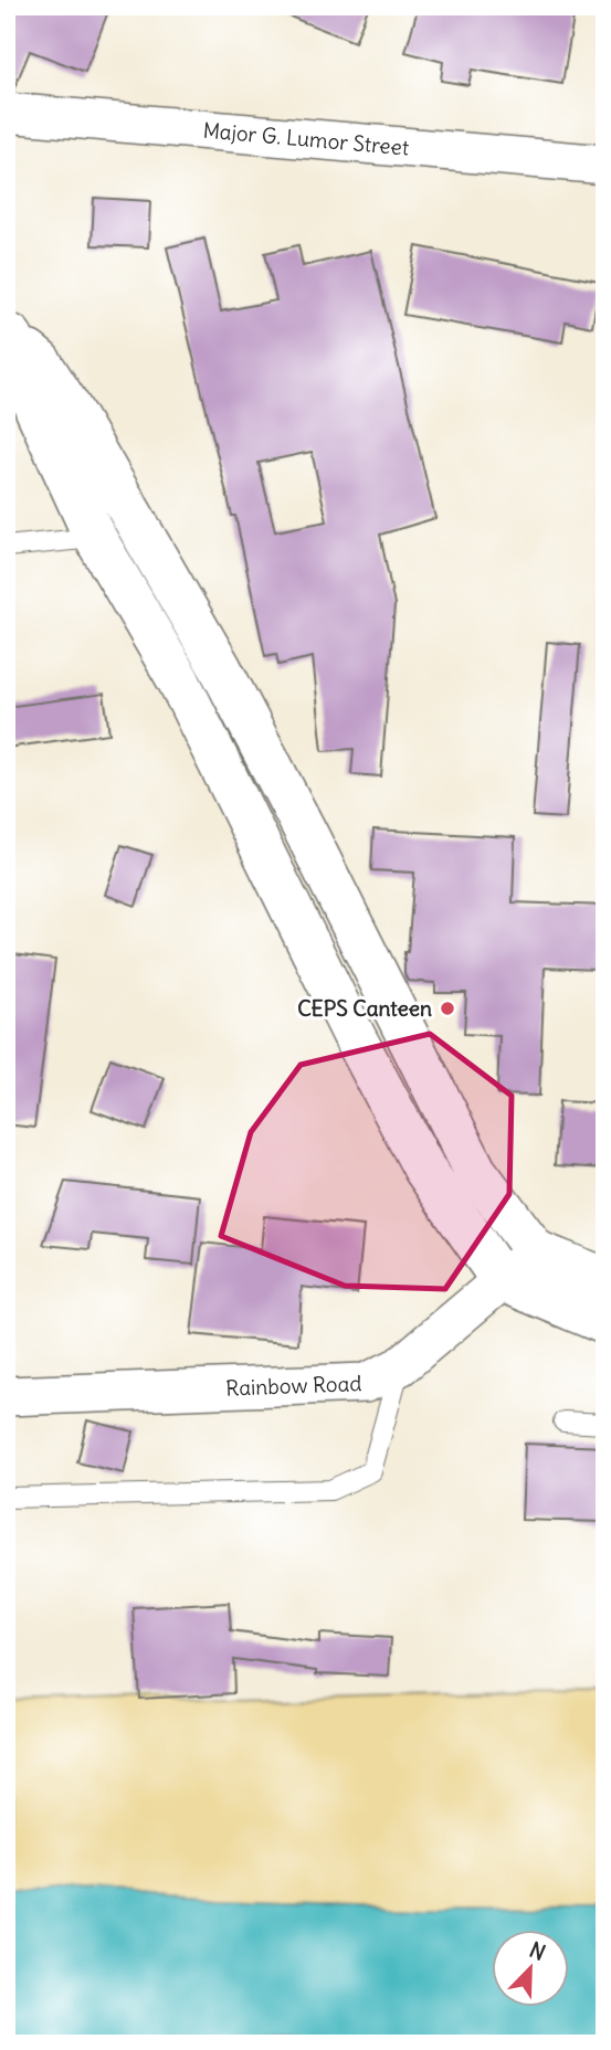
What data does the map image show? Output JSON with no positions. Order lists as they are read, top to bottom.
{
  "streets": {
    "street": ["Major G. Lumor Street", "Rainbow Road"]
  },
  "places": ["CEPS Canteen"],
  "north": "top right"
}
